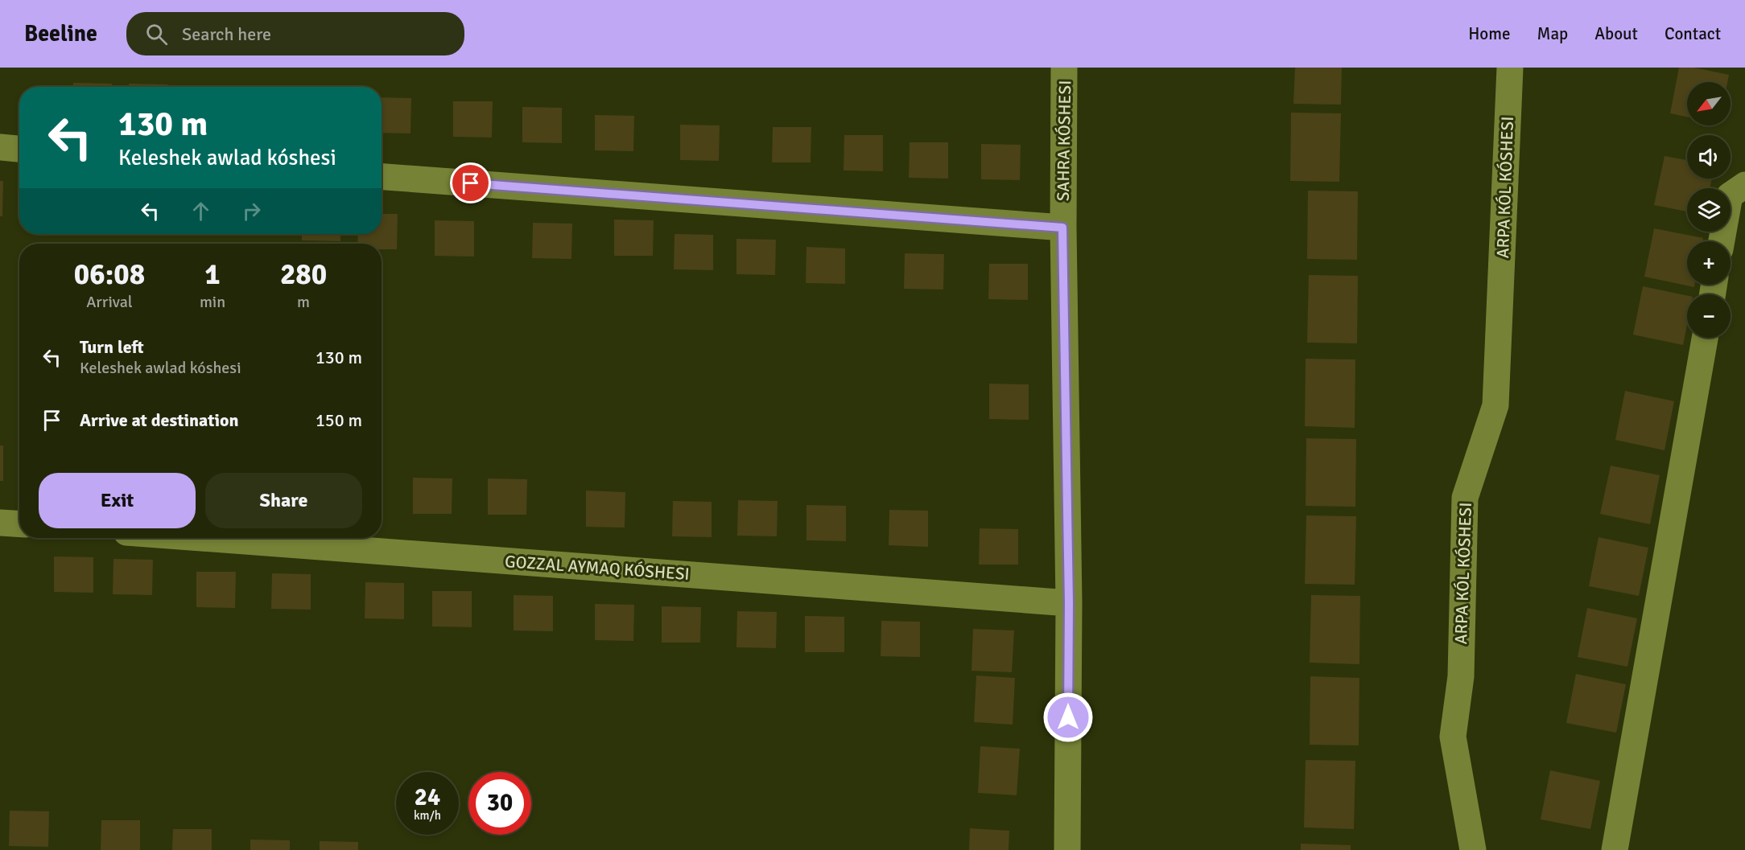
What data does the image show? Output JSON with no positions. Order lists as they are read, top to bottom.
{
  "streets": {
    "street": ["SAHRA KÓSHESI", "ARPA KÓL KÓSHESI", "GOZZAL AYMAQ KÓSHESI"]
  },
  "crossings": [
    ["SAHRA KÓSHESI", "GOZZAL AYMAQ KÓSHESI"]
  ],
  "north": "bottom left",
  "page": {
    "header": "Beeline",
    "search": "Search here",
    "nav": [
      "Home",
      "Map",
      "About",
      "Contact"
    ],
    "map_buttons": ["+", "−"],
    "turn": ["130 m", "Keleshek awlad kóshesi"],
    "eta": [
      "06:08",
      "Arrival",
      "1",
      "min",
      "280",
      "m"
    ],
    "list": [
      {
        "name": "Turn left",
        "note": "Keleshek awlad kóshesi",
        "value": "130 m"
      },
      {
        "name": "Arrive at destination",
        "value": "150 m"
      }
    ],
    "buttons": ["Exit", "Share"],
    "speed": "24 km/h",
    "limit": "30"
  }
}
